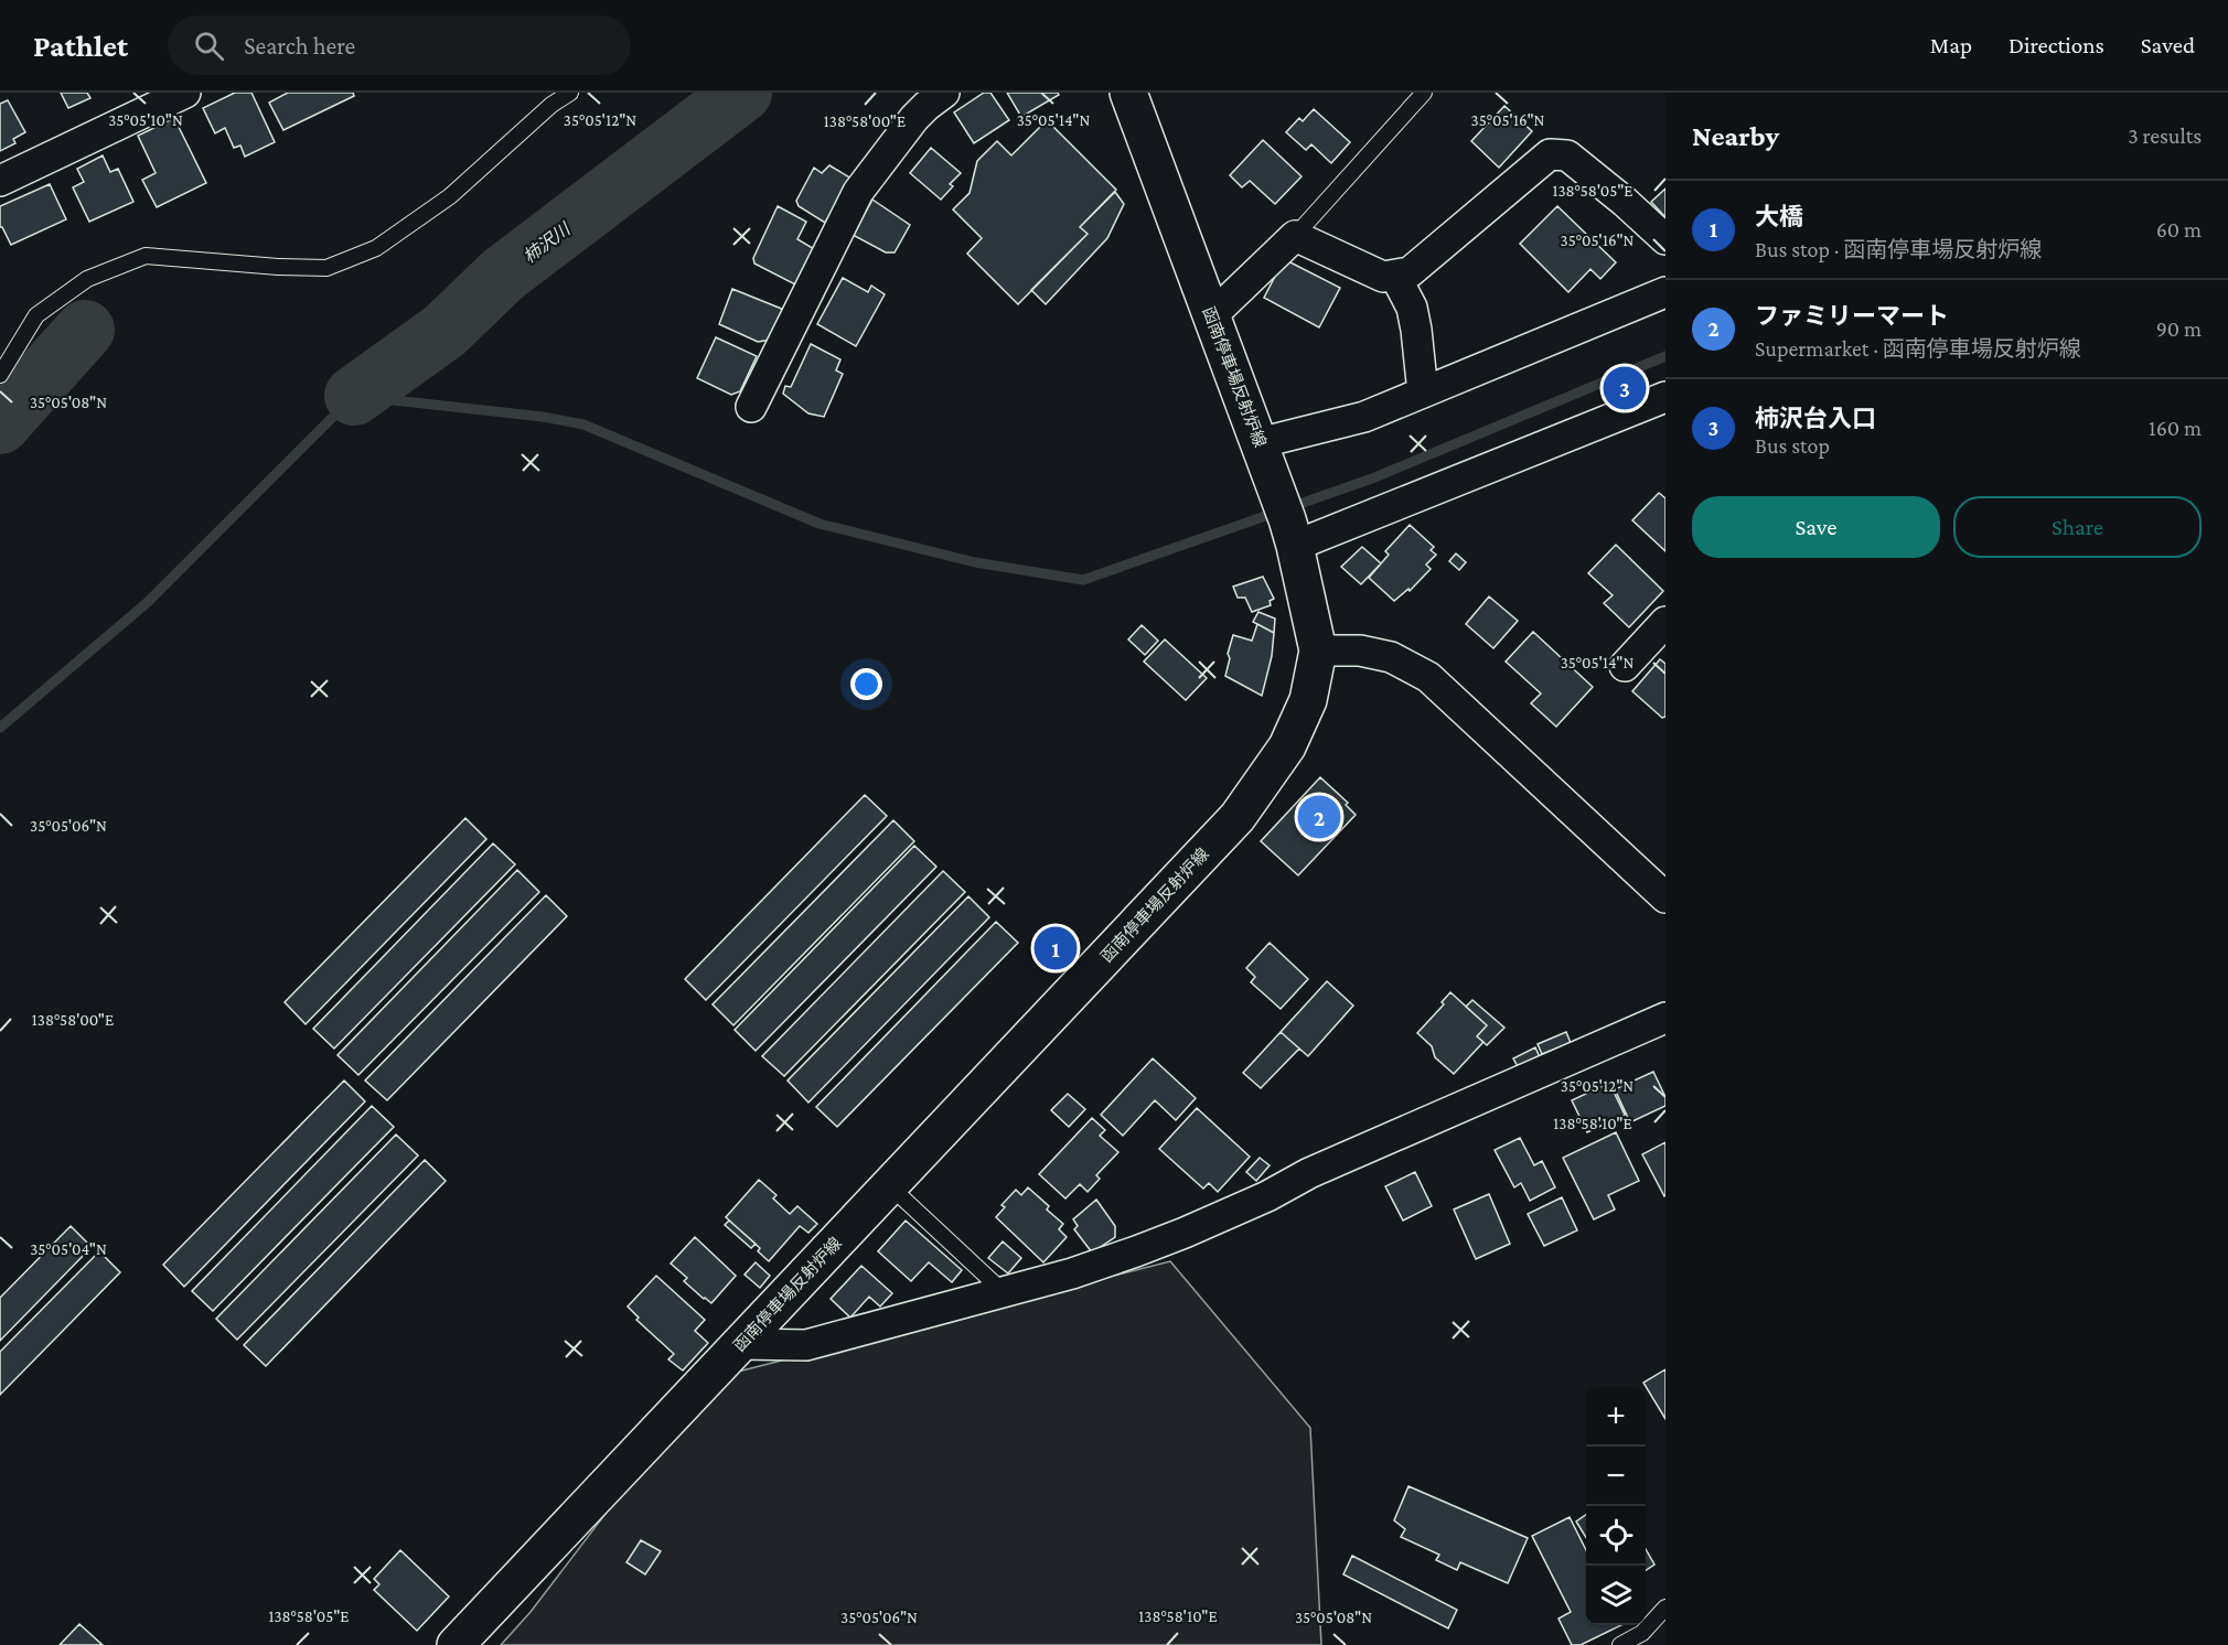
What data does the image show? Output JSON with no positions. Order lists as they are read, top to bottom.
{
  "streets": {
    "main road": ["函南停車場反射炉線"]
  },
  "water": ["柿沢川"],
  "page": {
    "header": "Pathlet",
    "search": "Search here",
    "nav": ["Map", "Directions", "Saved"],
    "heading": ["Nearby", "3 results"],
    "list": [
      {
        "mark": "1",
        "name": "大橋",
        "note": "Bus stop · 函南停車場反射炉線",
        "value": "60 m"
      },
      {
        "mark": "2",
        "name": "ファミリーマート",
        "note": "Supermarket · 函南停車場反射炉線",
        "value": "90 m"
      },
      {
        "mark": "3",
        "name": "柿沢台入口",
        "note": "Bus stop",
        "value": "160 m"
      }
    ],
    "pins": ["3", "2", "1"],
    "buttons": ["Save", "Share"],
    "map_buttons": ["+", "−"]
  },
  "coordinates": [
    "35°05'10\"N",
    "35°05'12\"N",
    "35°05'14\"N",
    "35°05'16\"N",
    "138°58'00\"E",
    "138°58'05\"E",
    "35°05'08\"N",
    "35°05'06\"N",
    "138°58'10\"E",
    "35°05'04\"N"
  ]
}
